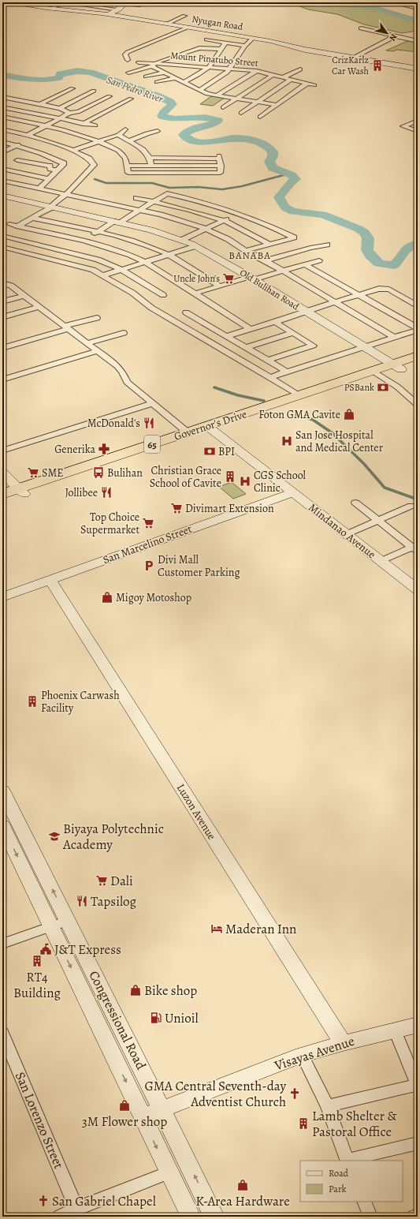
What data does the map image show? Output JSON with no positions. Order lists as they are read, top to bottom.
{
  "streets": {
    "highway": ["Governor's Drive", "65"],
    "street": [
      "Nyugan Road",
      "Mount Pinatubo Street",
      "Old Bulihan Road",
      "Mindanao Avenue",
      "San Marcelino Street",
      "Luzon Avenue",
      "Congressional Road",
      "Visayas Avenue",
      "San Lorenzo Street"
    ]
  },
  "crossings": [
    ["Old Bulihan Road", "Governor's Drive"],
    ["Governor's Drive", "Mindanao Avenue"],
    ["Mindanao Avenue", "San Marcelino Street"],
    ["San Marcelino Street", "Luzon Avenue"],
    ["Luzon Avenue", "Visayas Avenue"],
    ["Congressional Road", "Visayas Avenue"]
  ],
  "districts": ["BANABA"],
  "water": ["San Pedro River"],
  "places": {
    "building": [
      "CrizKarlz Car Wash",
      "Christian Grace School of Cavite",
      "Phoenix Carwash Facility",
      "RT4 Building",
      "Lamb Shelter & Pastoral Office"
    ],
    "supermarket": [
      "Uncle John's",
      "SME",
      "Divimart Extension",
      "Top Choice Supermarket",
      "Dali"
    ],
    "bank": ["PSBank", "BPI"],
    "shop": [
      "Foton GMA Cavite",
      "Migoy Motoshop",
      "Bike shop",
      "3M Flower shop",
      "K-Area Hardware"
    ],
    "restaurant": ["McDonald's", "Jollibee", "Tapsilog"],
    "hospital": ["San Jose Hospital and Medical Center", "CGS School Clinic"],
    "pharmacy": ["Generika"],
    "bus stop": ["Bulihan"],
    "parking": ["Divi Mall Customer Parking"],
    "school or university": ["Biyaya Polytechnic Academy"],
    "hotel": ["Maderan Inn"],
    "public building": ["J&T Express"],
    "fuel station": ["Unioil"],
    "church": ["GMA Central Seventh-day Adventist Church", "San Gabriel Chapel"]
  },
  "legend": ["Road", "Park"],
  "north": "bottom right"
}
